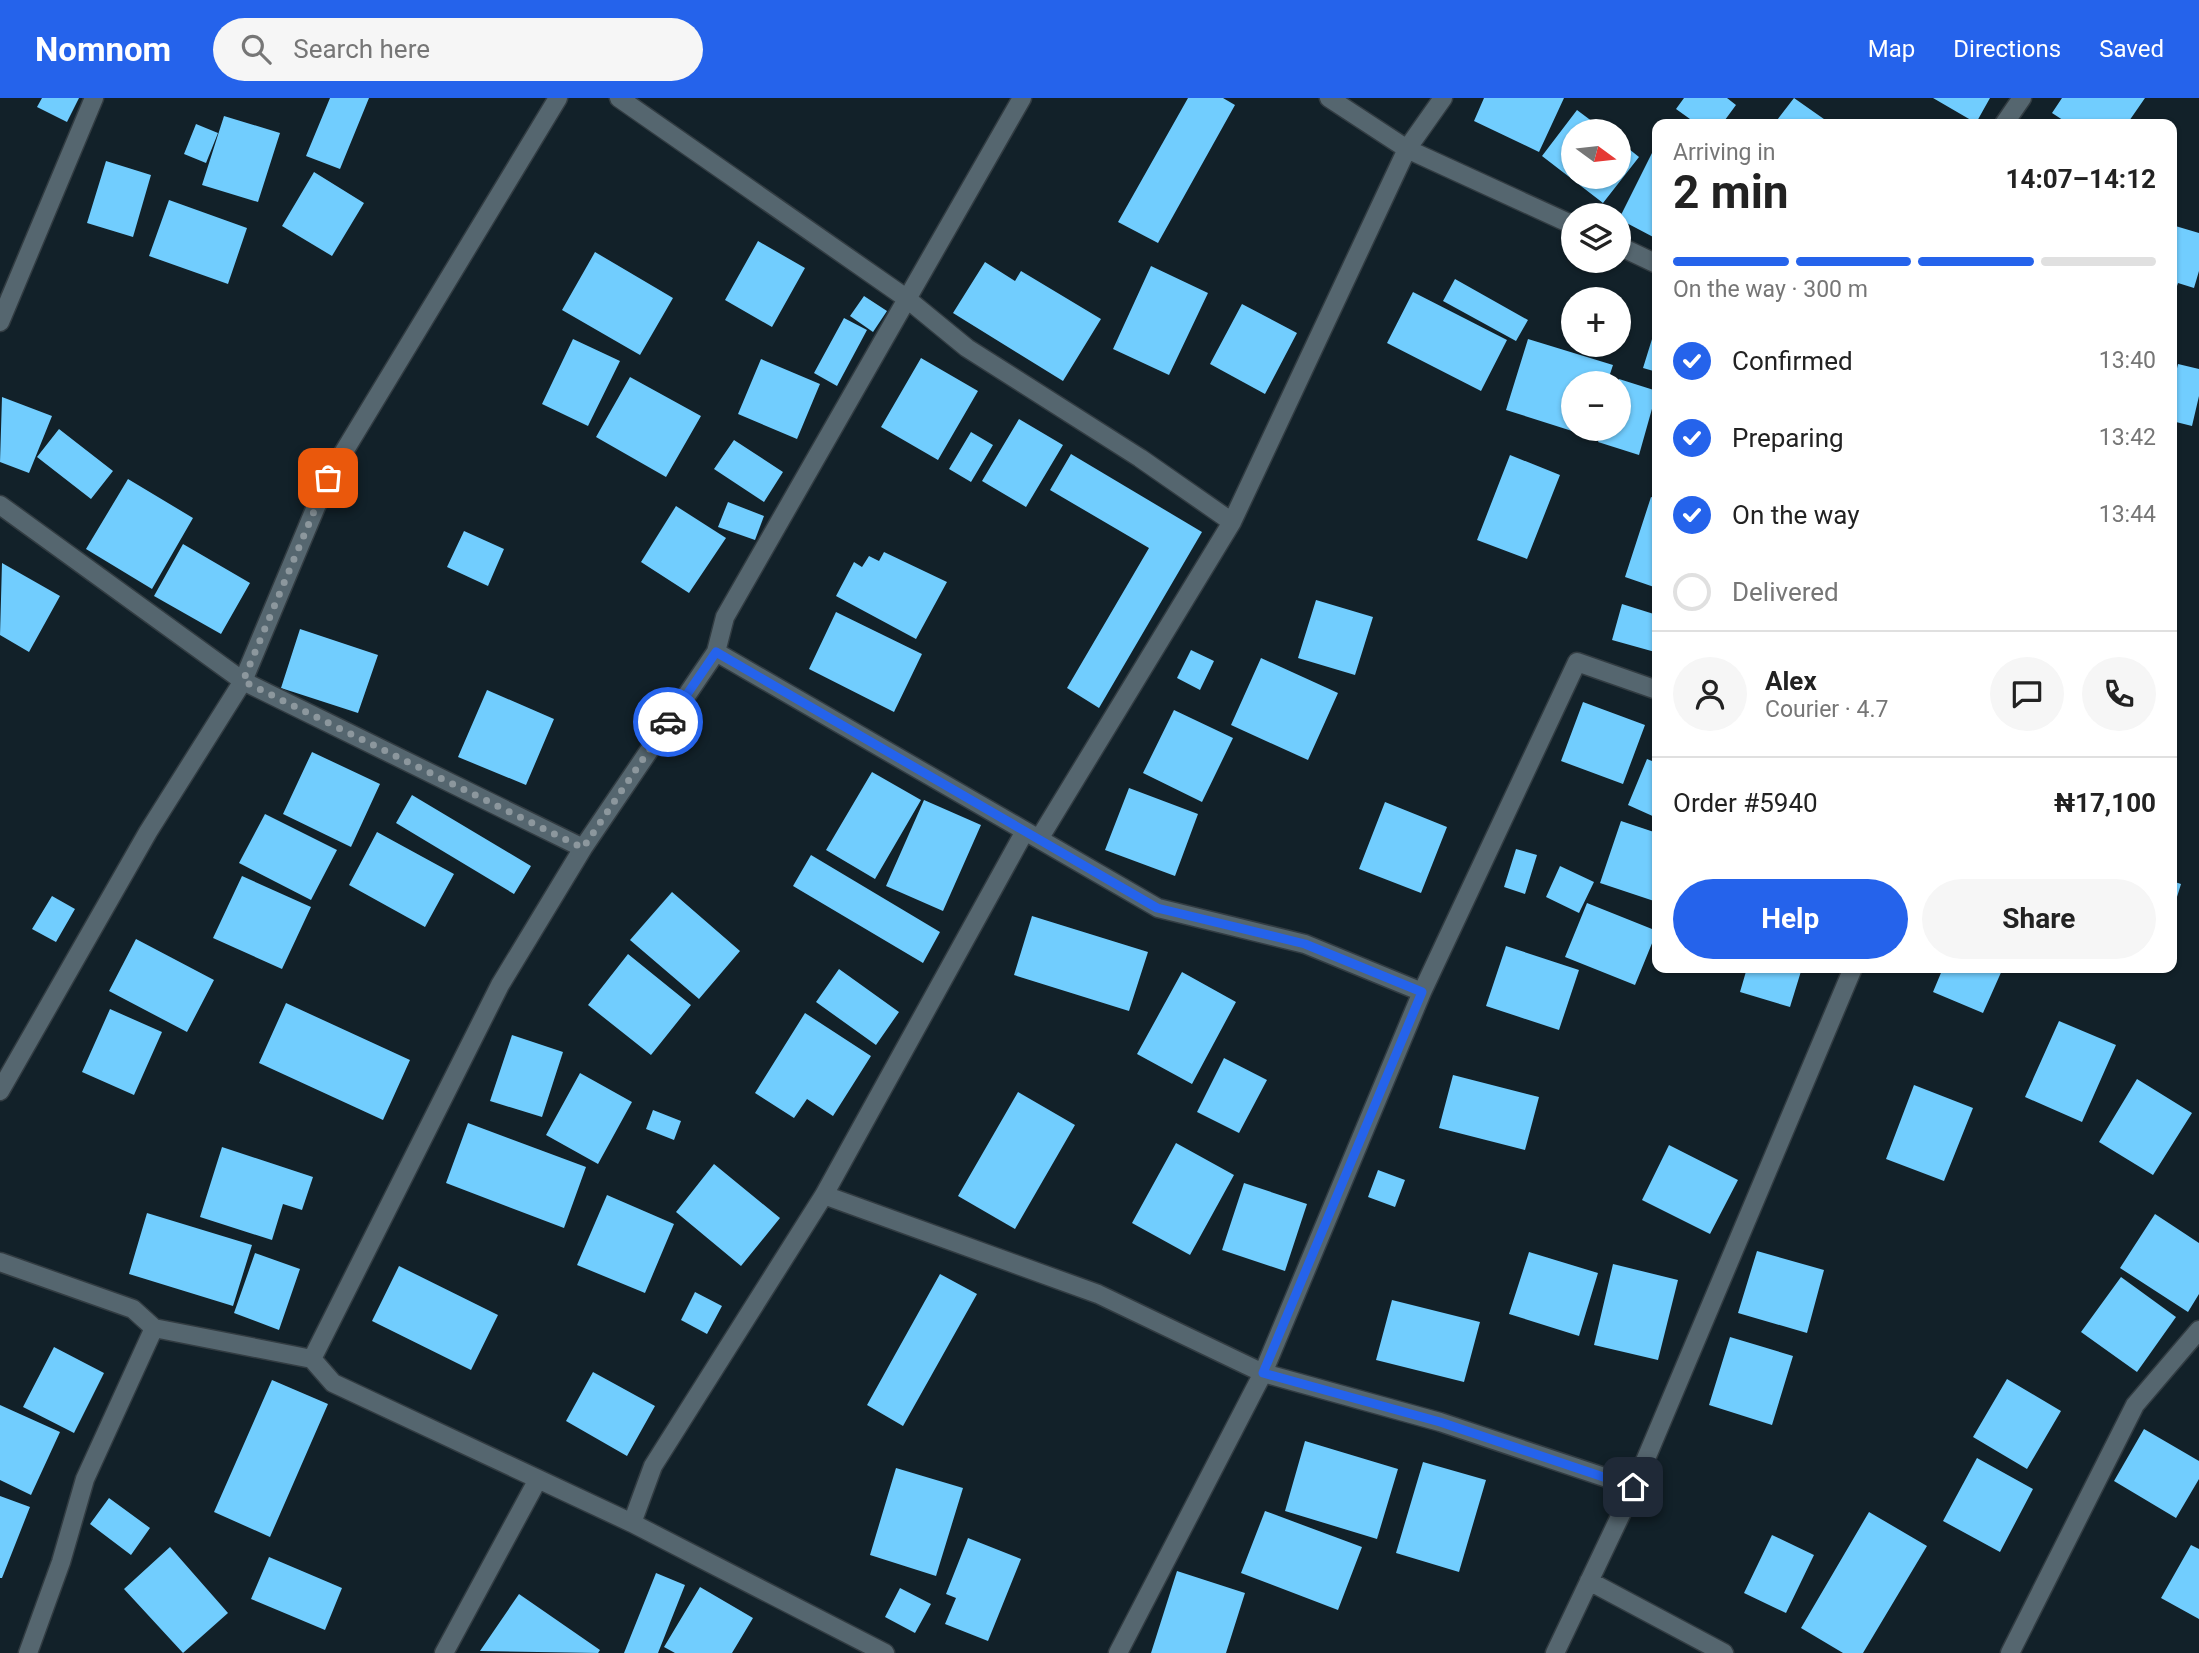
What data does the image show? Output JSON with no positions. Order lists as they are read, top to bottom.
{
  "north": "right",
  "page": {
    "header": "Nomnom",
    "search": "Search here",
    "nav": ["Map", "Directions", "Saved"],
    "map_buttons": ["+", "−"],
    "heading": ["2 min", "Arriving in", "14:07–14:12"],
    "panel": [
      "Alex",
      "Courier · 4.7",
      "Order #5940",
      "₦17,100"
    ],
    "bar": "On the way · 300 m",
    "list": [
      ["Confirmed", "13:40"],
      ["Preparing", "13:42"],
      ["On the way", "13:44"],
      "Delivered"
    ],
    "buttons": ["Help", "Share"]
  }
}
